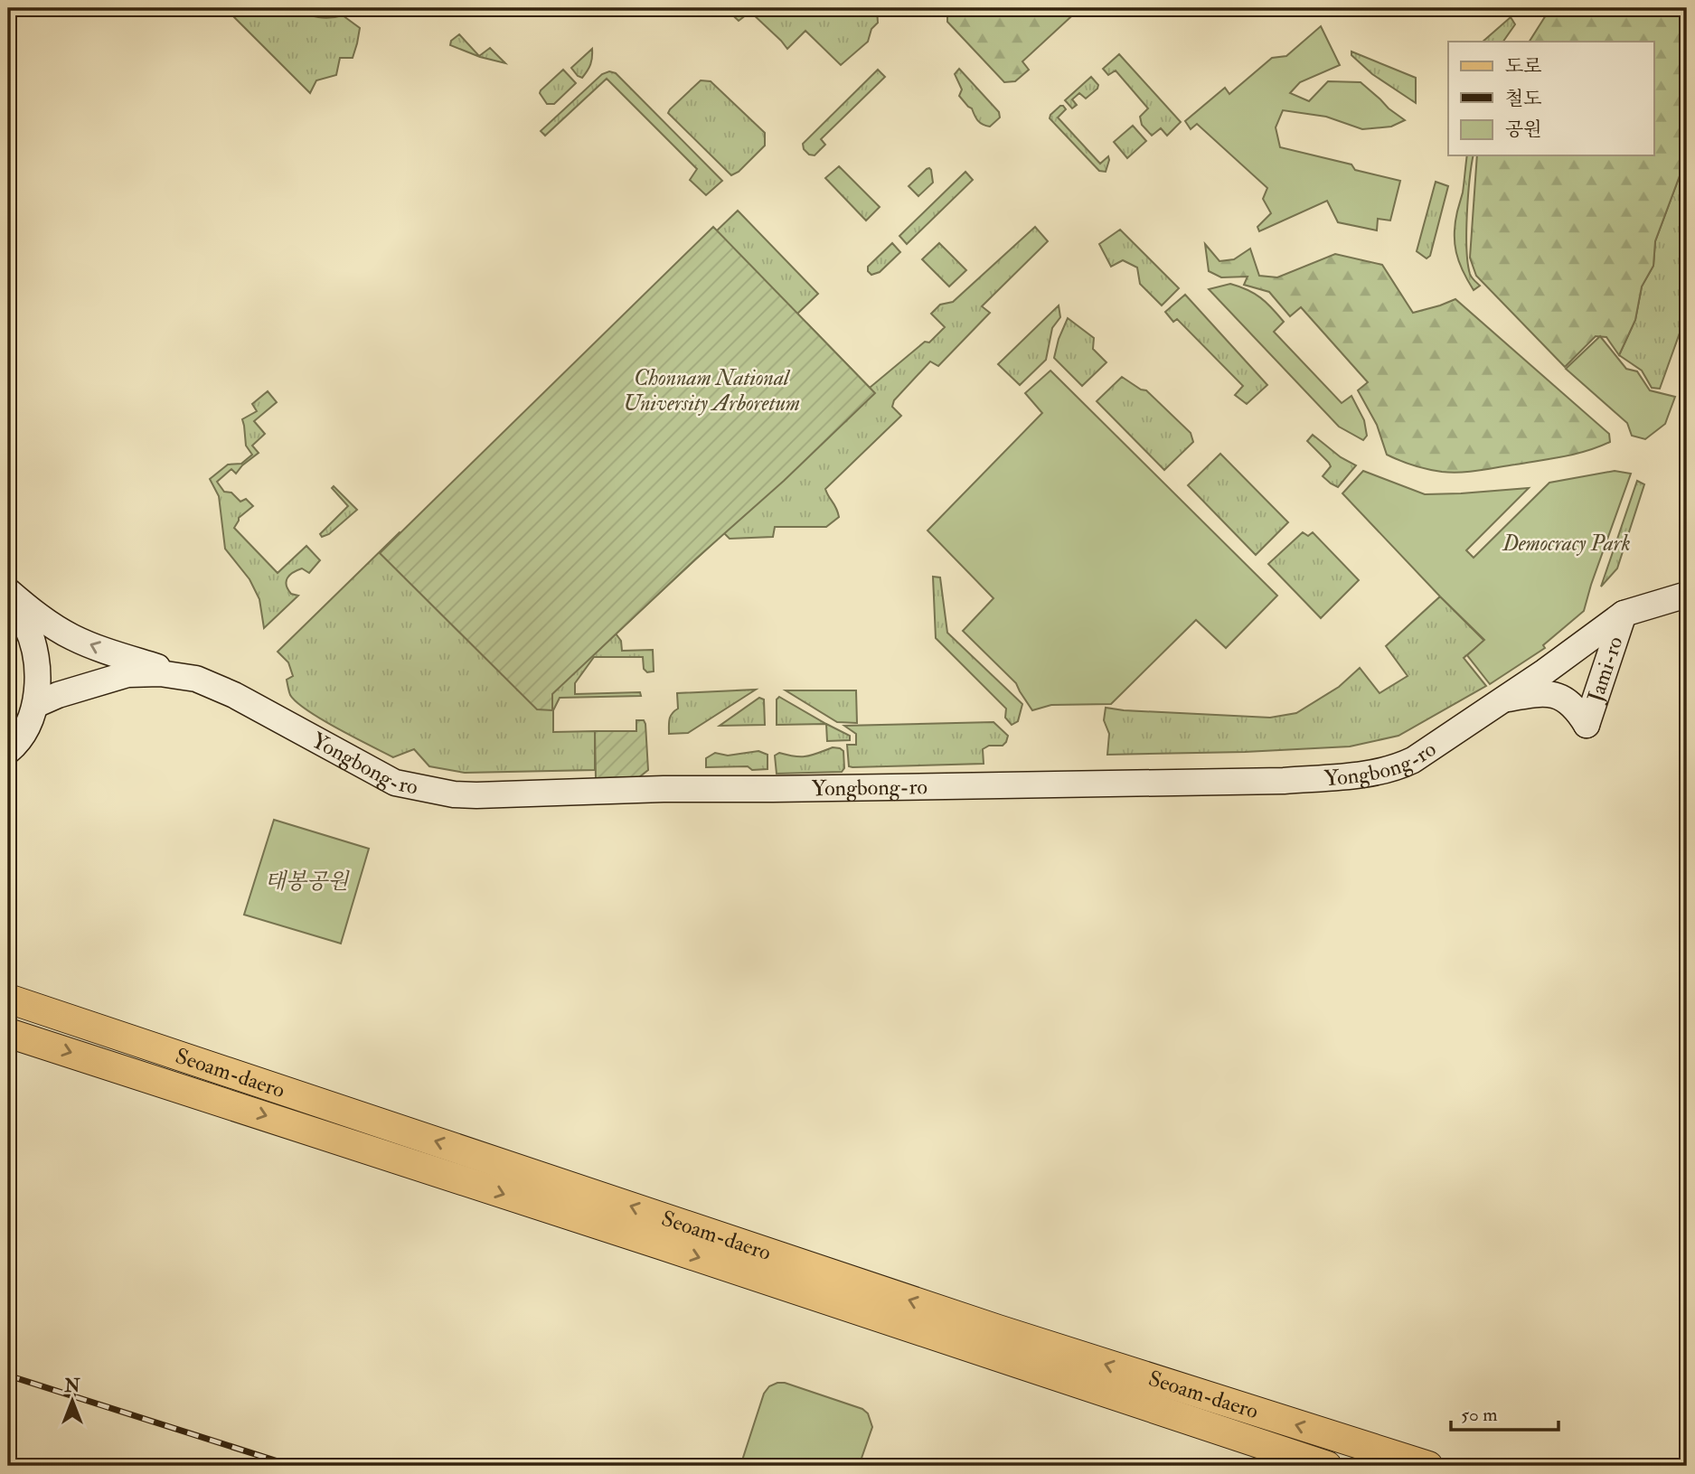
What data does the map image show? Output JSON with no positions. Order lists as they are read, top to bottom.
{
  "streets": {
    "main road": ["Jami-ro", "Yongbong-ro", "Seoam-daero"]
  },
  "crossings": [
    ["Jami-ro", "Yongbong-ro"]
  ],
  "parks": ["Chonnam National University Arboretum", "Democracy Park", "태봉공원"],
  "legend": ["도로", "철도", "공원"],
  "scale_bar": "50 m",
  "north": "top"
}
